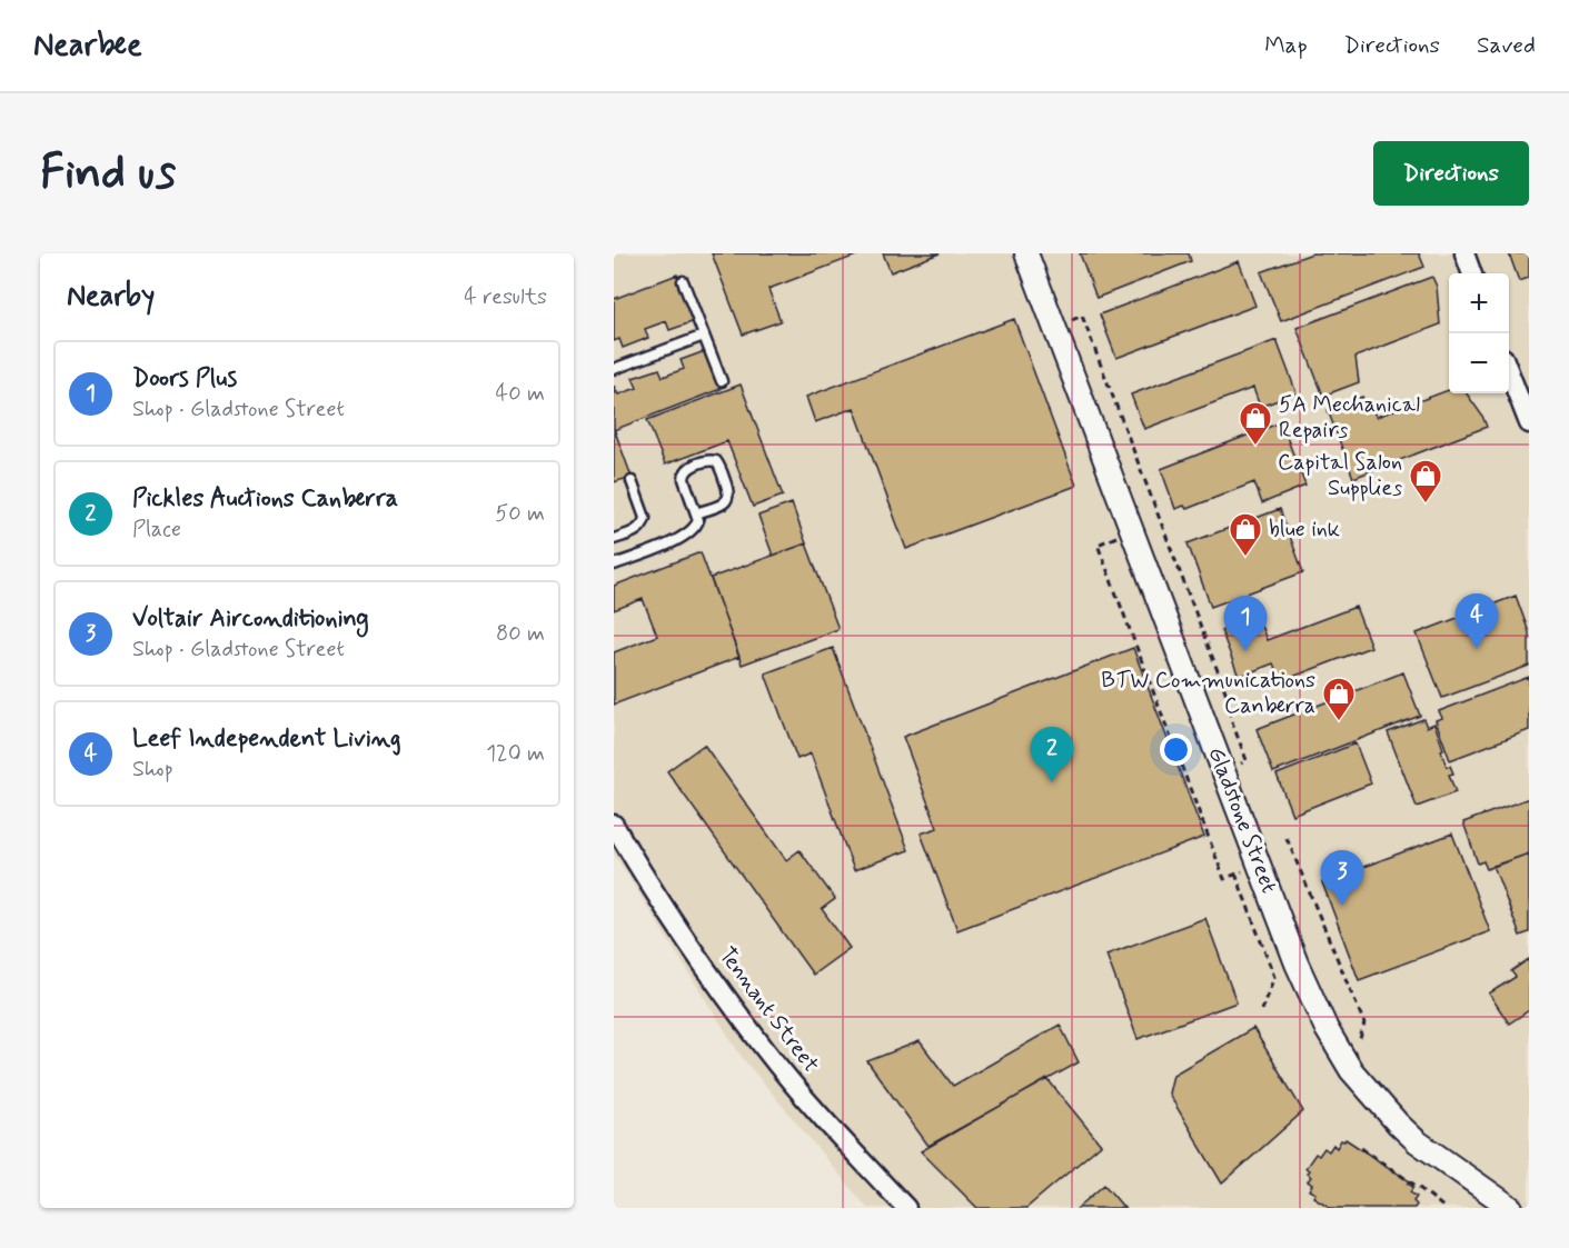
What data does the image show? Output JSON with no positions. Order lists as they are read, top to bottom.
{
  "streets": {
    "street": ["Gladstone Street", "Tennant Street"]
  },
  "places": {
    "shop": [
      "5A Mechanical Repairs",
      "Capital Salon Supplies",
      "blue ink",
      "BTW Communications Canberra"
    ]
  },
  "page": {
    "header": "Nearbee",
    "nav": ["Map", "Directions", "Saved"],
    "buttons": "Directions",
    "title": "Find us",
    "heading": ["Nearby", "4 results"],
    "map_buttons": ["+", "−"],
    "list": [
      {
        "mark": "1",
        "name": "Doors Plus",
        "note": "Shop · Gladstone Street",
        "value": "40 m"
      },
      {
        "mark": "2",
        "name": "Pickles Auctions Canberra",
        "note": "Place",
        "value": "50 m"
      },
      {
        "mark": "3",
        "name": "Voltair Airconditioning",
        "note": "Shop · Gladstone Street",
        "value": "80 m"
      },
      {
        "mark": "4",
        "name": "Leef Independent Living",
        "note": "Shop",
        "value": "120 m"
      }
    ],
    "pins": [
      "4",
      "1",
      "2",
      "3"
    ]
  }
}
